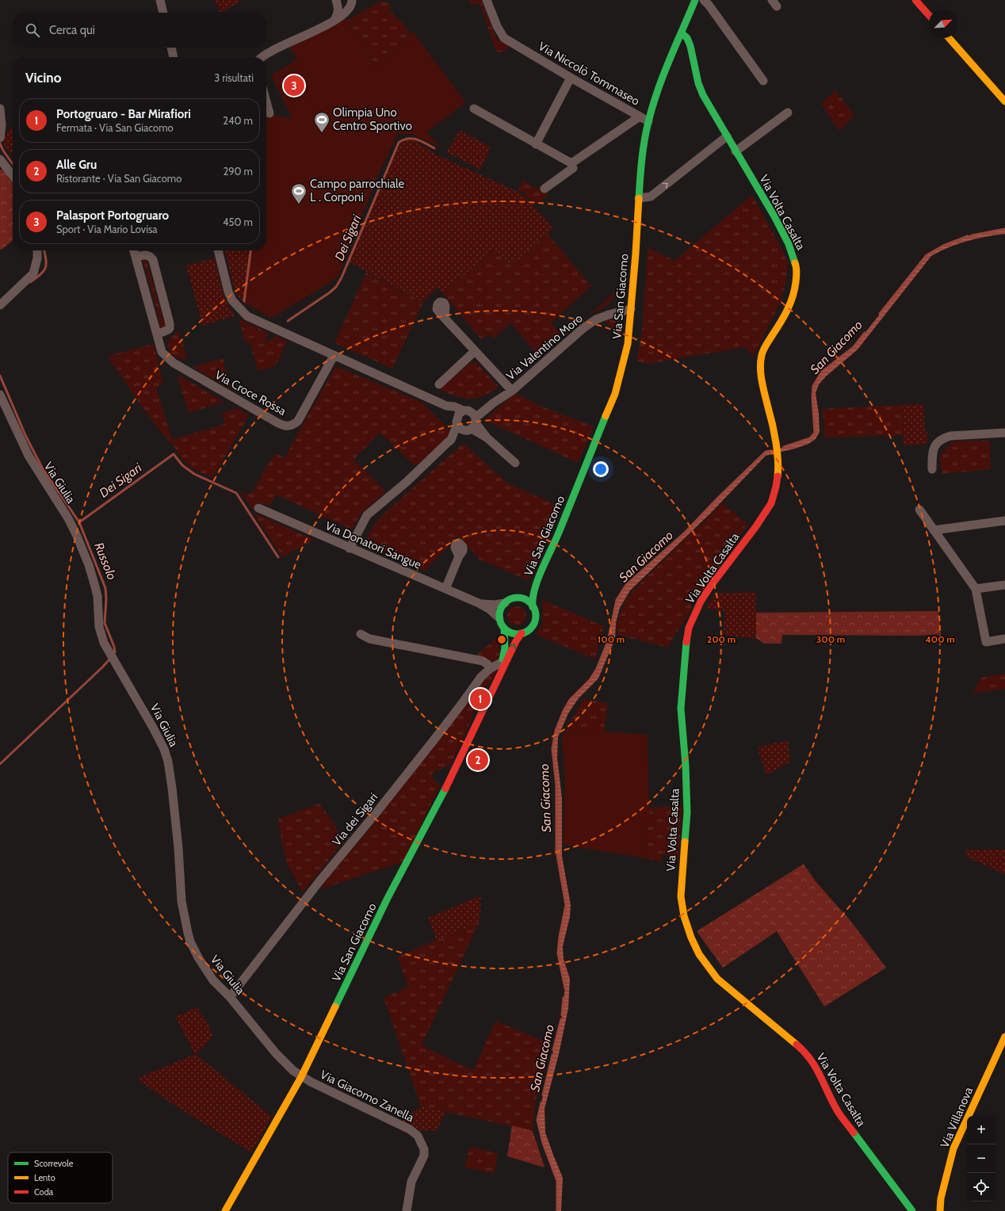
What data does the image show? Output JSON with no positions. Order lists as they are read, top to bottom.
{
  "streets": {
    "street": [
      "Via Niccolò Tommaseo",
      "Via Volta Casalta",
      "Via San Giacomo",
      "Via Valentino Moro",
      "Via Croce Rossa",
      "Via Giulia",
      "Via Donatori Sangue",
      "Via dei Sigari",
      "Via Giacomo Zanella",
      "Via Villanova"
    ]
  },
  "crossings": [
    ["Via Niccolò Tommaseo", "Via San Giacomo"],
    ["Via Volta Casalta", "Via San Giacomo"],
    ["Via San Giacomo", "Via Valentino Moro"],
    ["Via San Giacomo", "Via Giulia"],
    ["Via San Giacomo", "Via Donatori Sangue"],
    ["Via San Giacomo", "Via dei Sigari"],
    ["Via San Giacomo", "Via Giacomo Zanella"],
    ["Via Valentino Moro", "Via Donatori Sangue"],
    ["Via Giulia", "Via dei Sigari"],
    ["Via Giulia", "Via Giacomo Zanella"]
  ],
  "water": ["Dei Sigari", "San Giacomo", "Russolo"],
  "places": {
    "sports": ["Olimpia Uno Centro Sportivo", "Campo parrochiale L . Corponi"]
  },
  "legend": ["Scorrevole", "Lento", "Coda"],
  "north": "top right",
  "page": {
    "search": "Cerca qui",
    "heading": ["Vicino", "3 risultati"],
    "pins": ["3", "1", "2"],
    "list": [
      {
        "mark": "1",
        "name": "Portogruaro - Bar Mirafiori",
        "note": "Fermata · Via San Giacomo",
        "value": "240 m"
      },
      {
        "mark": "2",
        "name": "Alle Gru",
        "note": "Ristorante · Via San Giacomo",
        "value": "290 m"
      },
      {
        "mark": "3",
        "name": "Palasport Portogruaro",
        "note": "Sport · Via Mario Lovisa",
        "value": "450 m"
      }
    ],
    "map_buttons": ["+", "−"]
  },
  "rings": [
    "100 m",
    "200 m",
    "300 m",
    "400 m"
  ]
}
